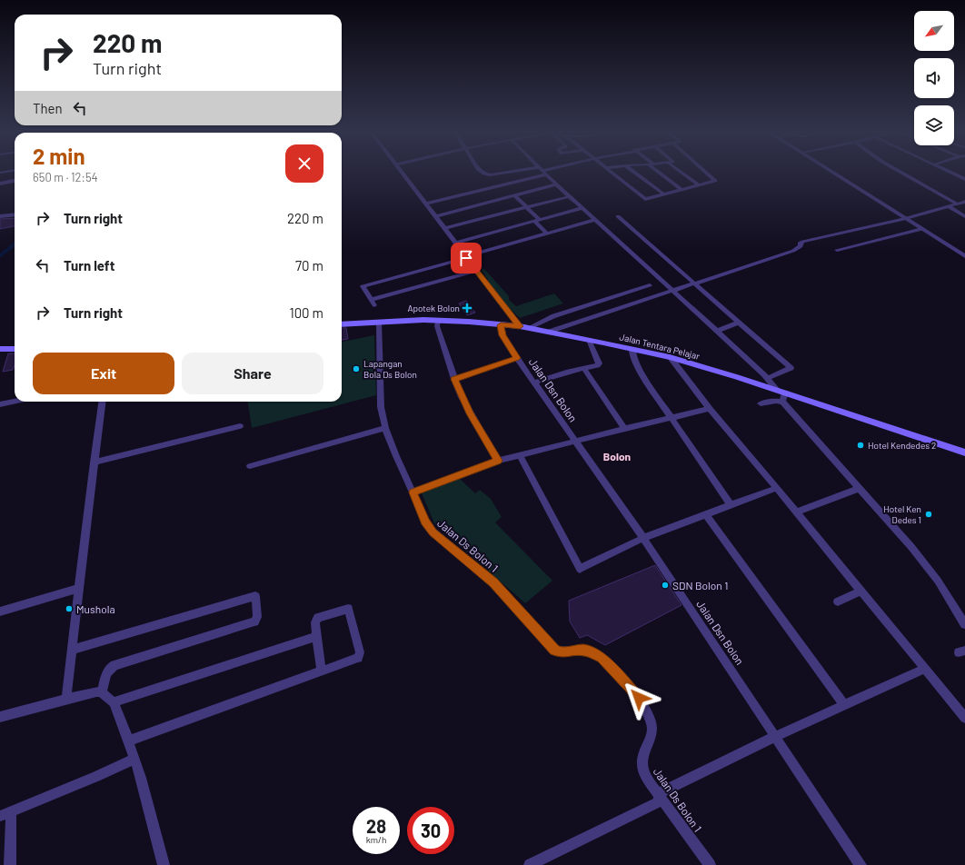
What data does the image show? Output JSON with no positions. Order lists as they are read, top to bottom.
{
  "streets": {
    "main road": ["Jalan Tentara Pelajar"],
    "street": ["Jalan Dsn Bolon", "Jalan Ds Bolon 1"]
  },
  "crossings": [
    ["Jalan Tentara Pelajar", "Jalan Dsn Bolon"],
    ["Jalan Tentara Pelajar", "Jalan Ds Bolon 1"]
  ],
  "districts": ["Bolon"],
  "places": {
    "health": ["Apotek Bolon"],
    "other": [
      "Lapangan Bola Ds Bolon",
      "Hotel Kendedes 2",
      "Hotel Ken Dedes 1",
      "SDN Bolon 1",
      "Mushola"
    ]
  },
  "north": "bottom left",
  "page": {
    "turn": ["220 m", "Turn right"],
    "then": "Then",
    "heading": ["2 min", "650 m · 12:54"],
    "list": [
      {
        "name": "Turn right",
        "value": "220 m"
      },
      {
        "name": "Turn left",
        "value": "70 m"
      },
      {
        "name": "Turn right",
        "value": "100 m"
      }
    ],
    "buttons": ["Exit", "Share"],
    "speed": "28 km/h",
    "limit": "30"
  }
}
